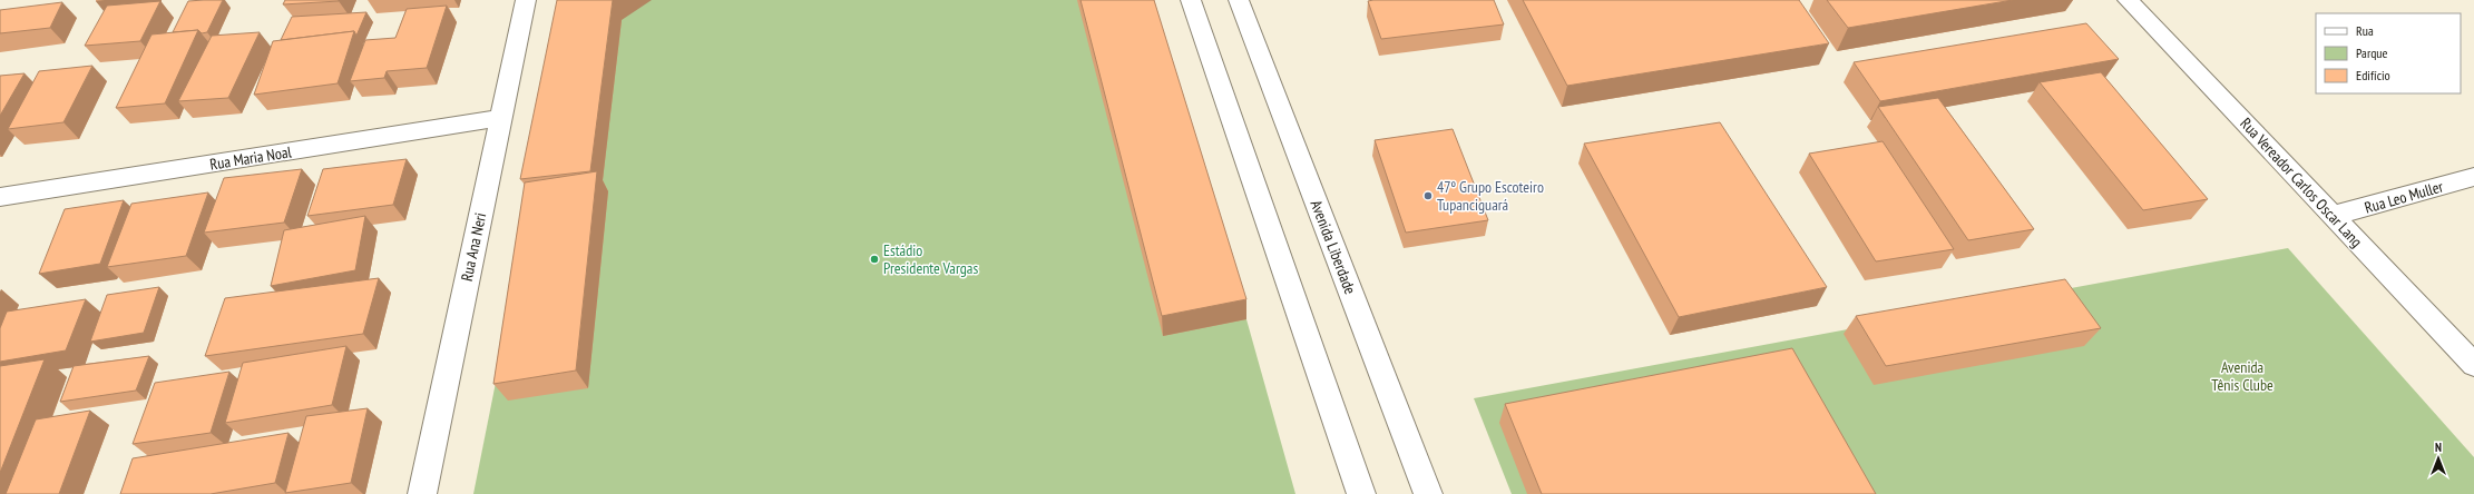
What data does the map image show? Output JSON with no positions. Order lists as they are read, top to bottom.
{
  "streets": {
    "street": [
      "Rua Maria Noal",
      "Rua Vereador Carlos Oscar Lang",
      "Rua Leo Muller",
      "Rua Ana Neri",
      "Avenida Liberdade"
    ]
  },
  "crossings": [
    ["Rua Maria Noal", "Rua Ana Neri"],
    ["Rua Vereador Carlos Oscar Lang", "Rua Leo Muller"]
  ],
  "parks": ["Avenida Tênis Clube"],
  "places": ["47º Grupo Escoteiro Tupanciguará", "Estádio Presidente Vargas"],
  "legend": ["Rua", "Parque", "Edifício"],
  "north": "top"
}
